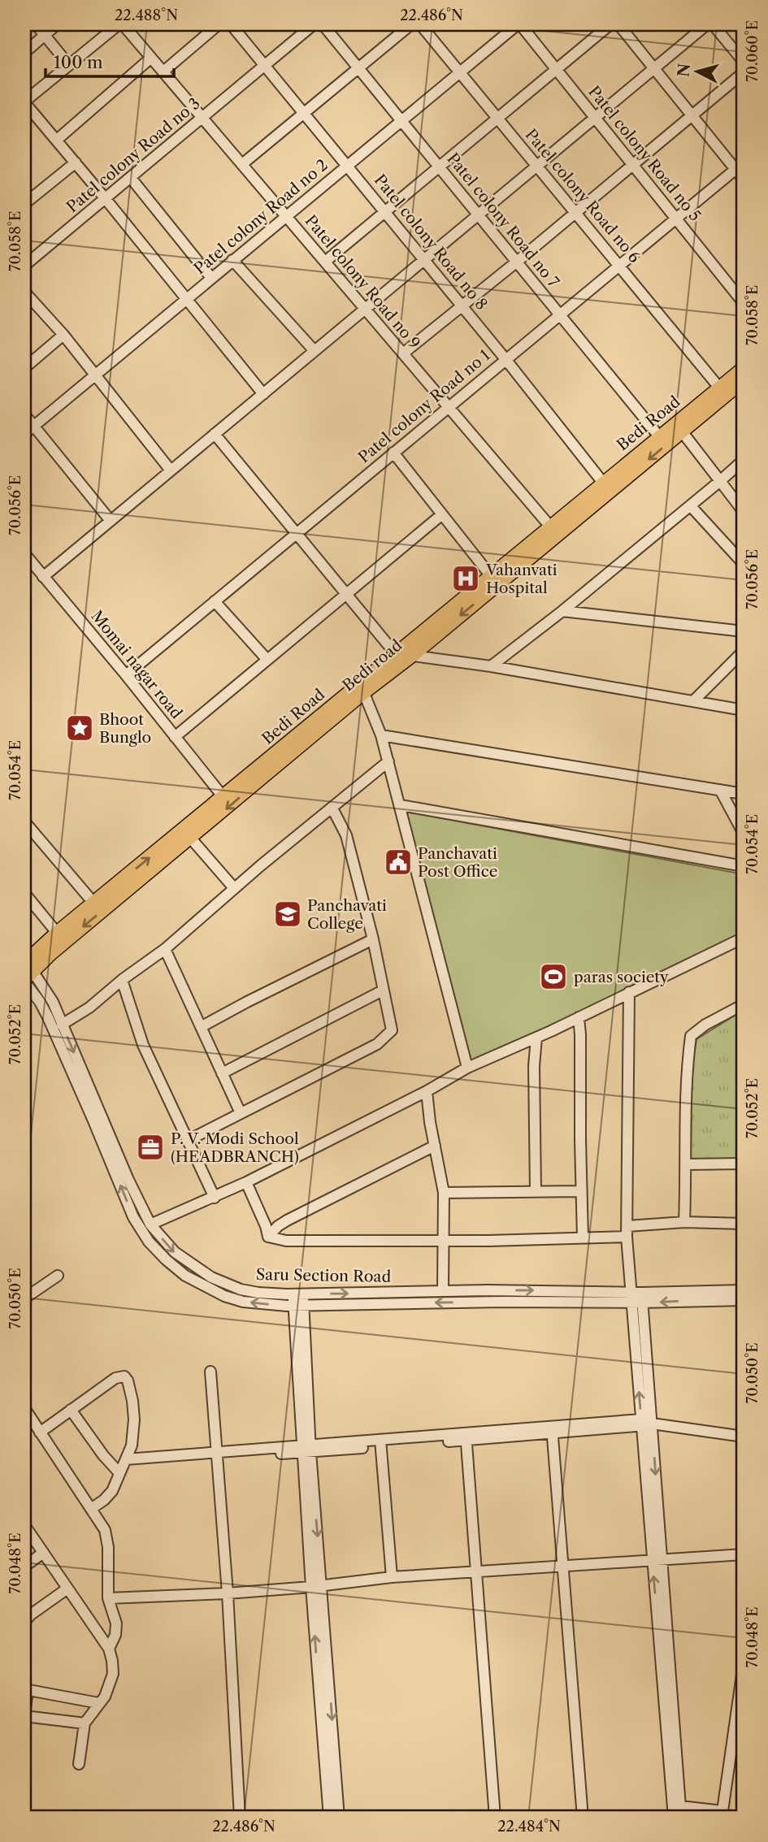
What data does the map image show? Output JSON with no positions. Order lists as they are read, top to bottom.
{
  "streets": {
    "main road": ["Bedi Road", "Bedi road"],
    "street": [
      "Patel colony Road no 5",
      "Patel colony Road no 3",
      "Patel colony Road no 6",
      "Patel colony Road no 2",
      "Patel colony Road no 7",
      "Patel colony Road no 8",
      "Patel colony Road no 9",
      "Patel colony Road no 1",
      "Momai nagar road",
      "Saru Section Road"
    ]
  },
  "crossings": [
    ["Patel colony Road no 5", "Patel colony Road no 2"],
    ["Patel colony Road no 5", "Patel colony Road no 1"],
    ["Patel colony Road no 3", "Patel colony Road no 8"],
    ["Patel colony Road no 3", "Patel colony Road no 9"],
    ["Patel colony Road no 6", "Patel colony Road no 2"],
    ["Patel colony Road no 6", "Patel colony Road no 1"],
    ["Patel colony Road no 6", "Bedi Road"],
    ["Patel colony Road no 2", "Patel colony Road no 7"],
    ["Patel colony Road no 2", "Patel colony Road no 8"],
    ["Patel colony Road no 2", "Patel colony Road no 9"],
    ["Patel colony Road no 7", "Patel colony Road no 1"],
    ["Patel colony Road no 7", "Bedi Road"],
    ["Patel colony Road no 8", "Patel colony Road no 1"],
    ["Patel colony Road no 8", "Bedi Road"],
    ["Patel colony Road no 9", "Patel colony Road no 1"],
    ["Patel colony Road no 9", "Bedi Road"],
    ["Patel colony Road no 9", "Bedi road"],
    ["Patel colony Road no 1", "Momai nagar road"],
    ["Bedi Road", "Momai nagar road"],
    ["Bedi Road", "Bedi road"],
    ["Bedi Road", "Saru Section Road"],
    ["Bedi road", "Saru Section Road"]
  ],
  "one_way": ["Bedi road"],
  "places": {
    "hospital": ["Vahanvati Hospital"],
    "place": ["Bhoot Bunglo"],
    "public building": ["Panchavati Post Office"],
    "school or university": ["Panchavati College"],
    "sports": ["paras society"],
    "office": ["P. V. Modi School (HEADBRANCH)"]
  },
  "scale_bar": "100 m",
  "north": "left",
  "coordinates": [
    "22.488°N",
    "22.486°N",
    "70.060°E",
    "70.058°E",
    "70.056°E",
    "70.054°E",
    "70.052°E",
    "70.050°E",
    "70.048°E",
    "22.484°N"
  ]
}
